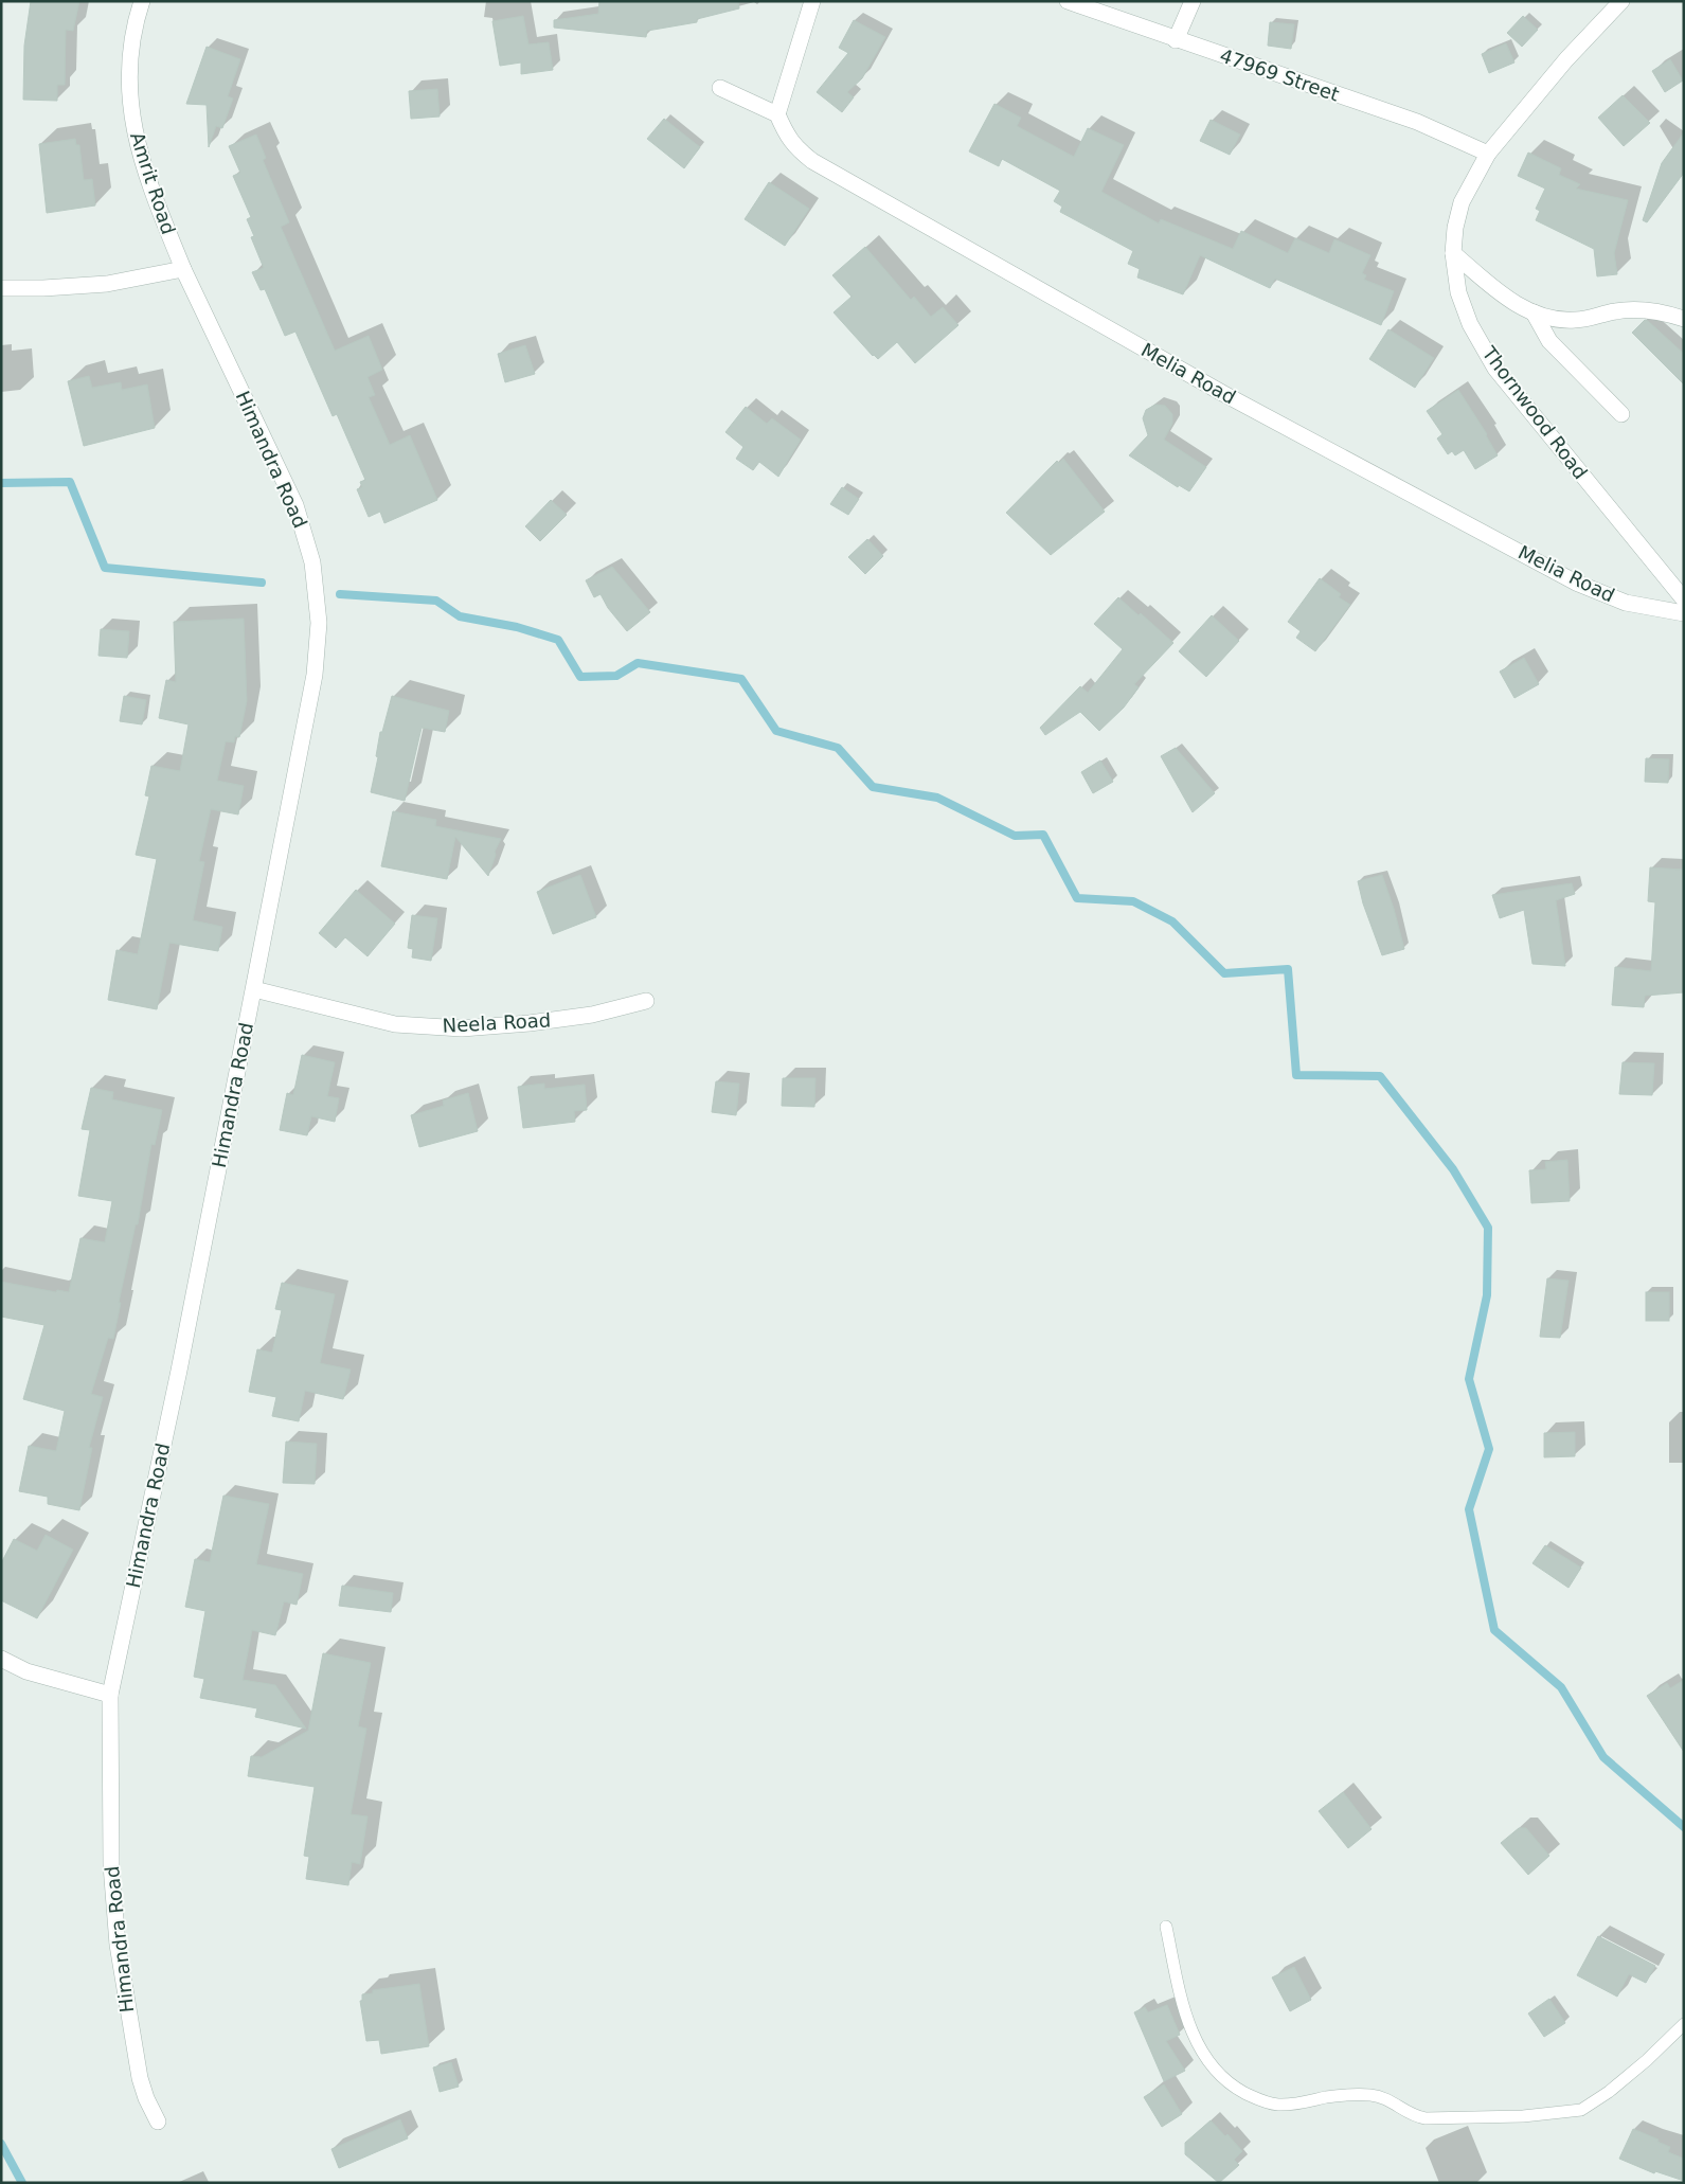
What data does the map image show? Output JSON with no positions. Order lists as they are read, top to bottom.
{
  "streets": {
    "street": [
      "47969 Street",
      "Amrit Road",
      "Melia Road",
      "Thornwood Road",
      "Himandra Road",
      "Neela Road"
    ]
  },
  "crossings": [
    ["47969 Street", "Thornwood Road"],
    ["Amrit Road", "Himandra Road"],
    ["Himandra Road", "Neela Road"]
  ]
}
